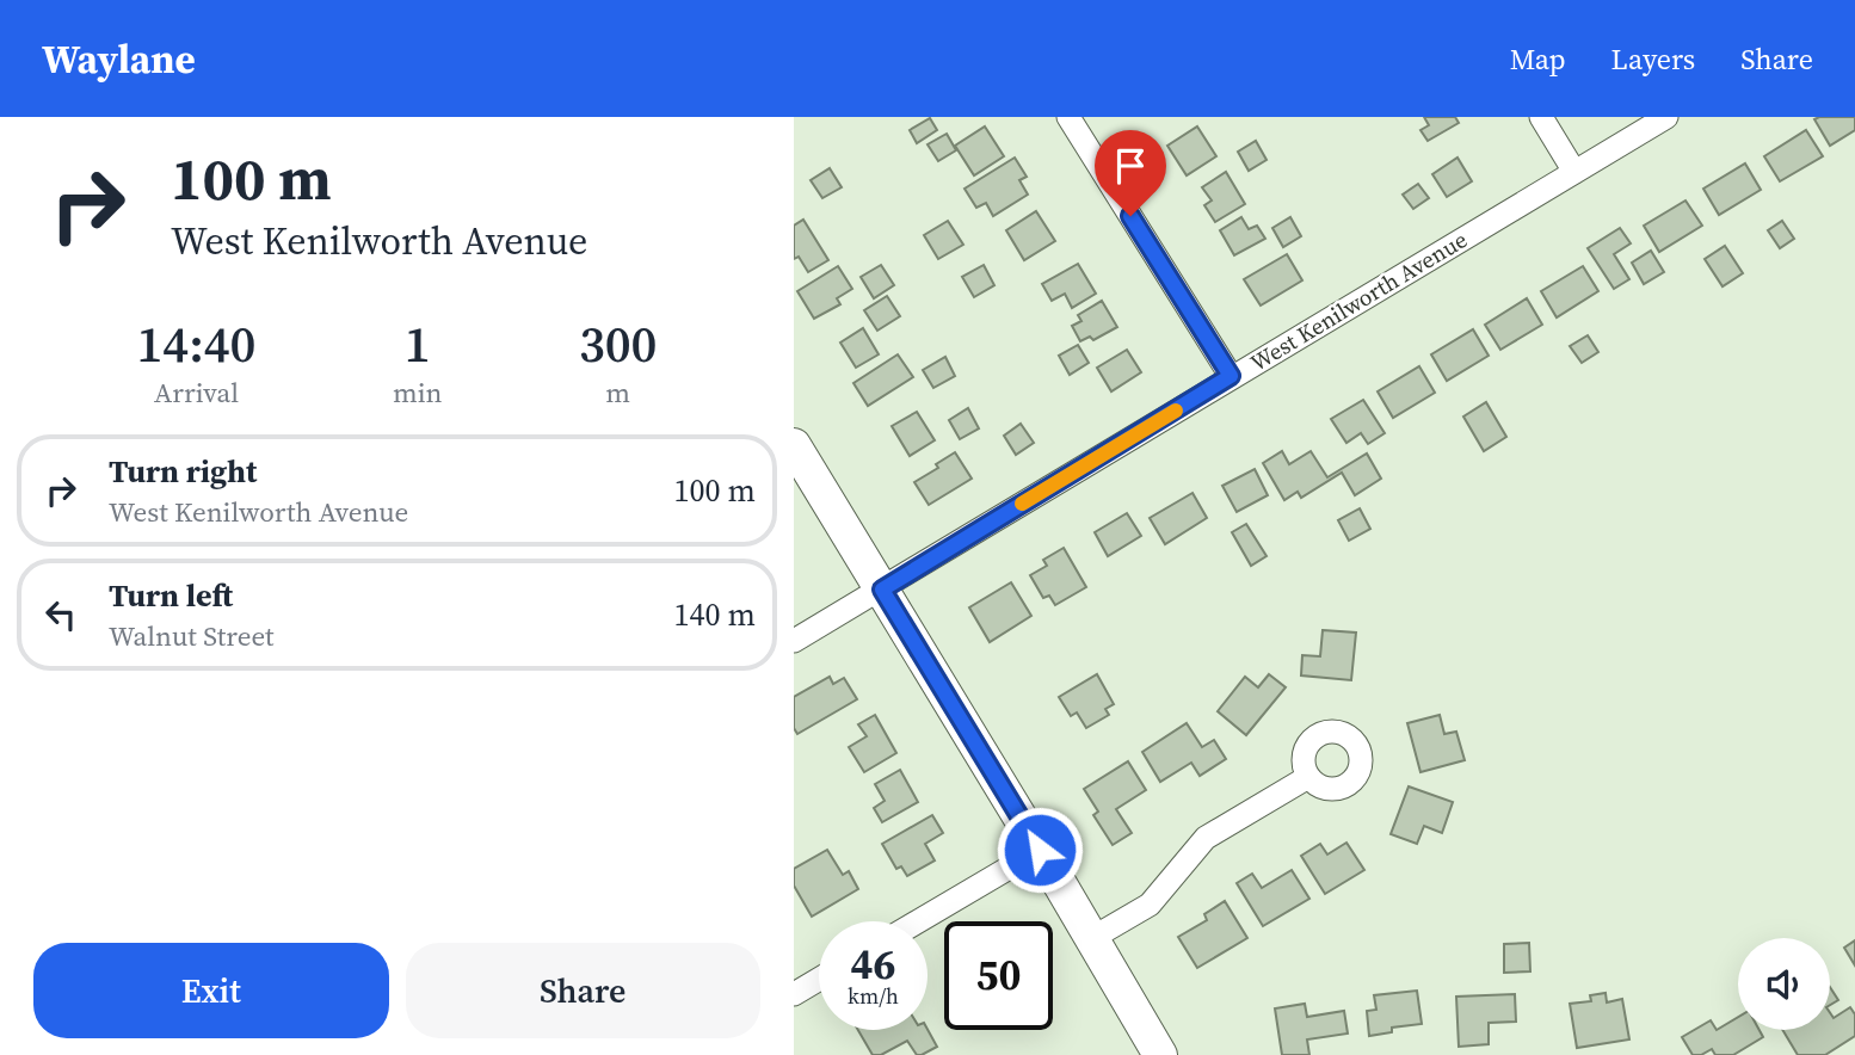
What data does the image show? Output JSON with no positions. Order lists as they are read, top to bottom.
{
  "streets": {
    "street": ["West Kenilworth Avenue"]
  },
  "page": {
    "header": "Waylane",
    "nav": ["Map", "Layers", "Share"],
    "turn": ["100 m", "West Kenilworth Avenue"],
    "eta": [
      "14:40",
      "Arrival",
      "1",
      "min",
      "300",
      "m"
    ],
    "list": [
      {
        "name": "Turn right",
        "note": "West Kenilworth Avenue",
        "value": "100 m"
      },
      {
        "name": "Turn left",
        "note": "Walnut Street",
        "value": "140 m"
      }
    ],
    "speed": "46 km/h",
    "limit": "50",
    "buttons": ["Exit", "Share"]
  }
}
